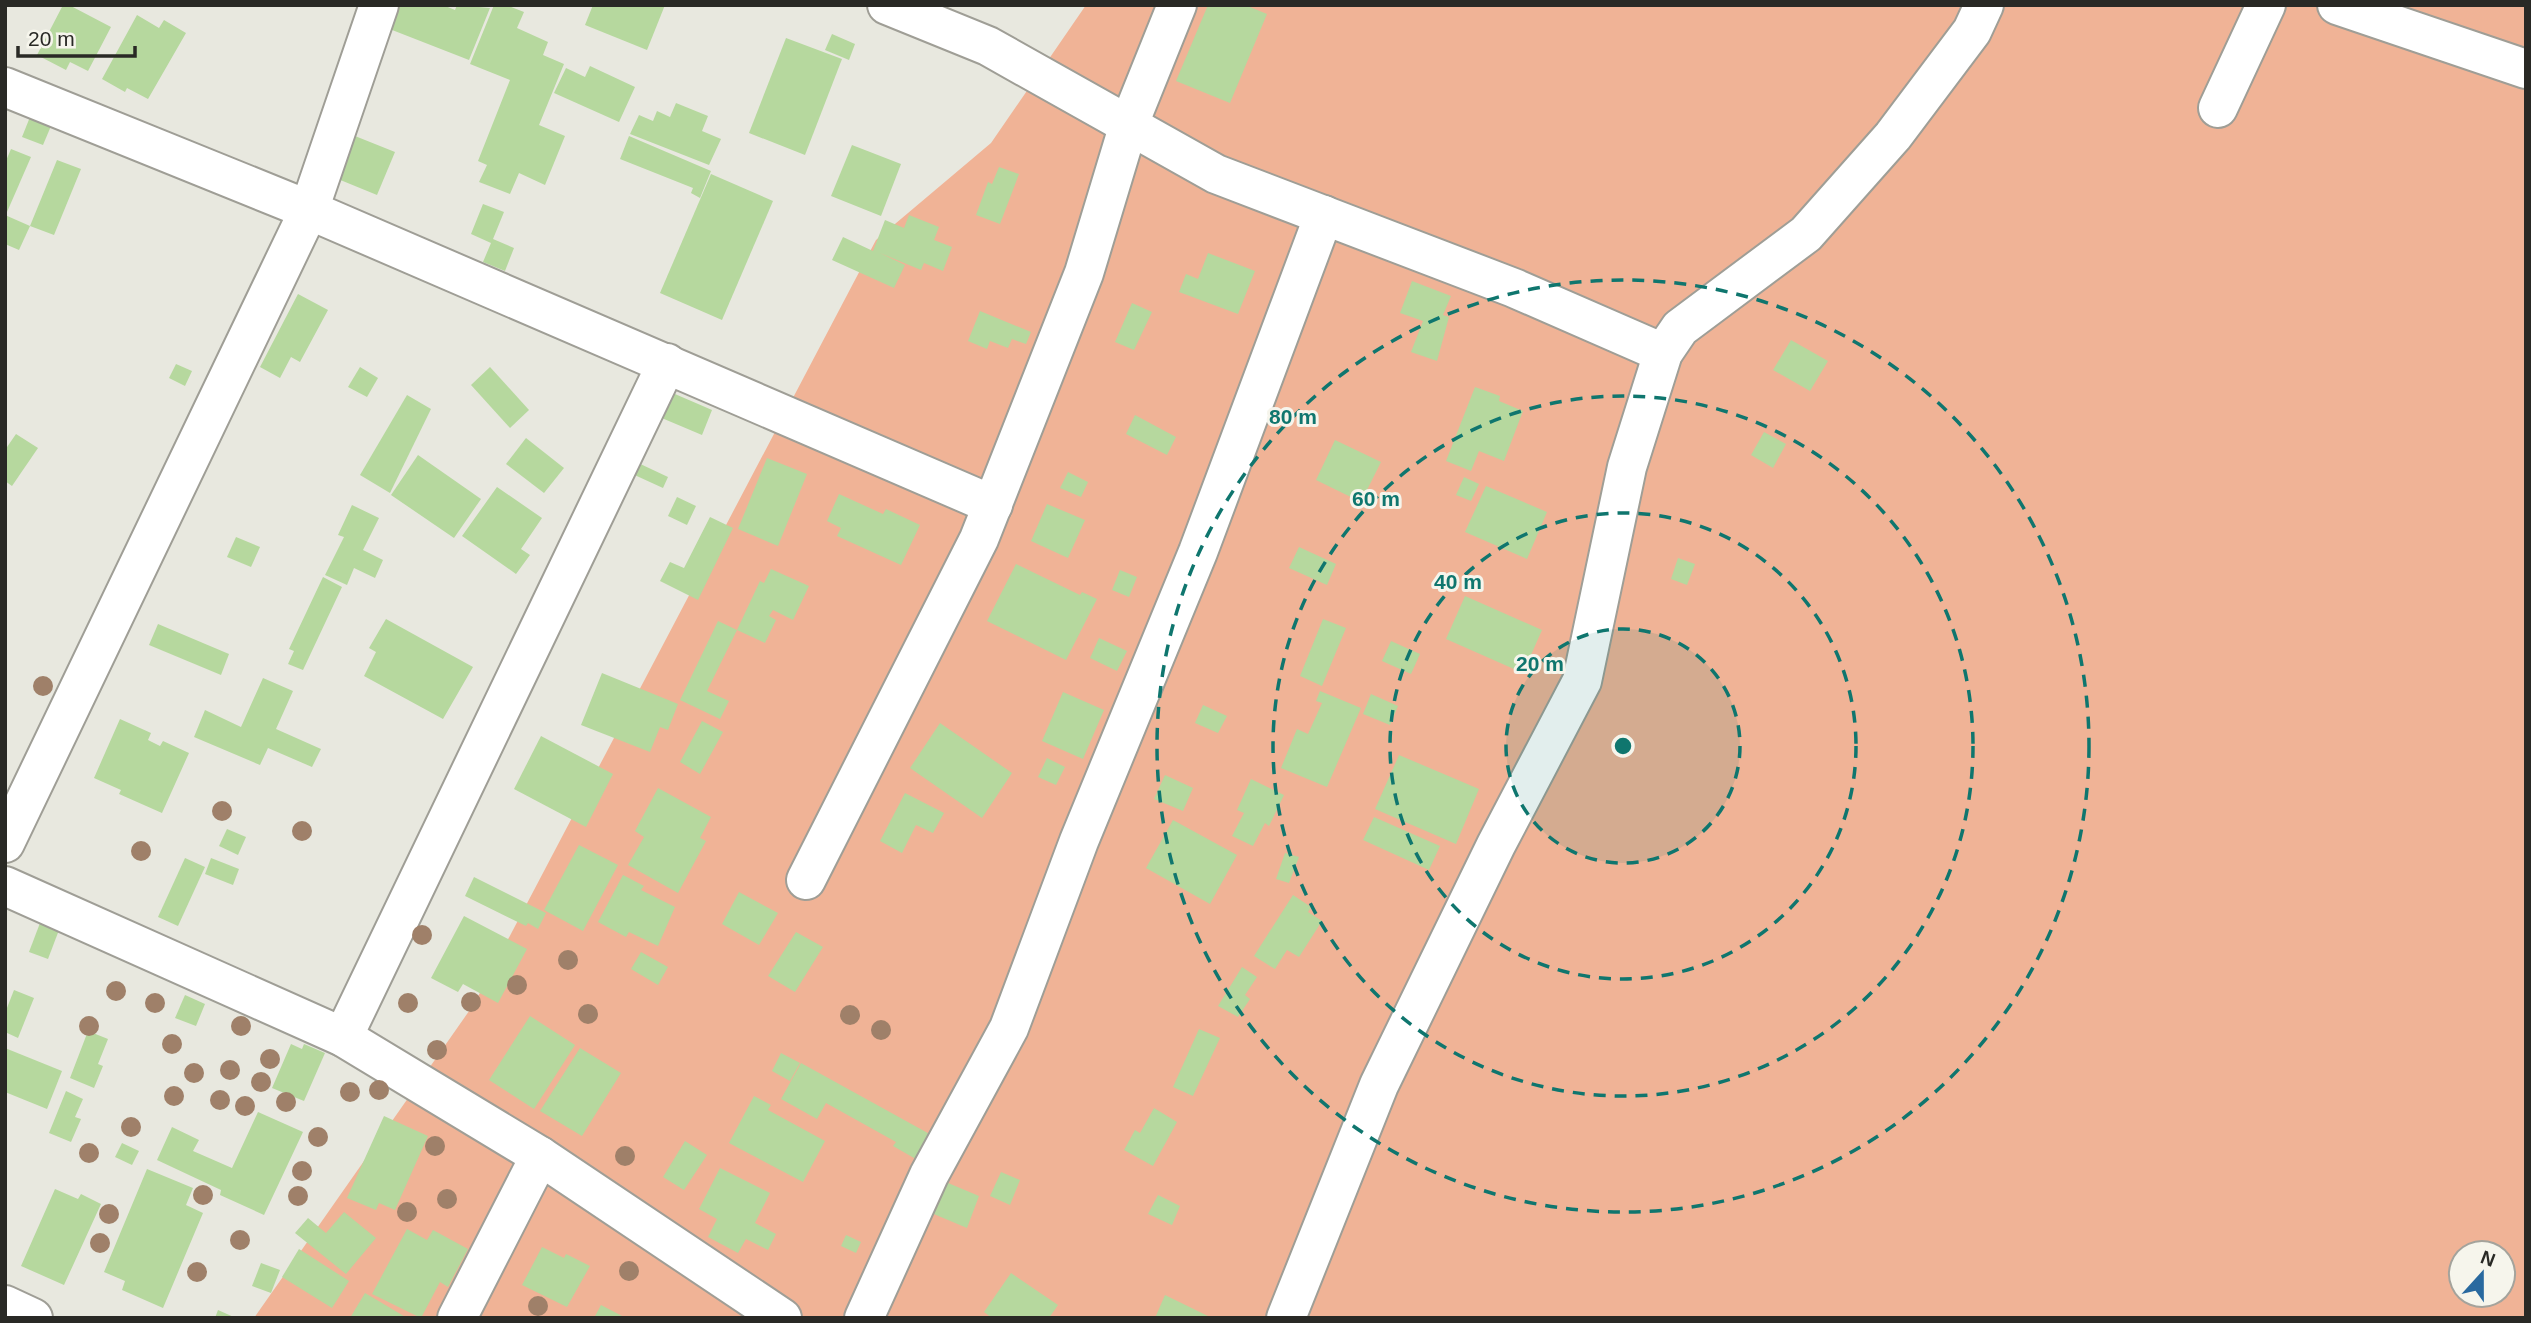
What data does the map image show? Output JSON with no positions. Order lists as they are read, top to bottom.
{
  "scale_bar": "20 m",
  "north": "top",
  "rings": [
    "80 m",
    "60 m",
    "40 m",
    "20 m"
  ]
}
